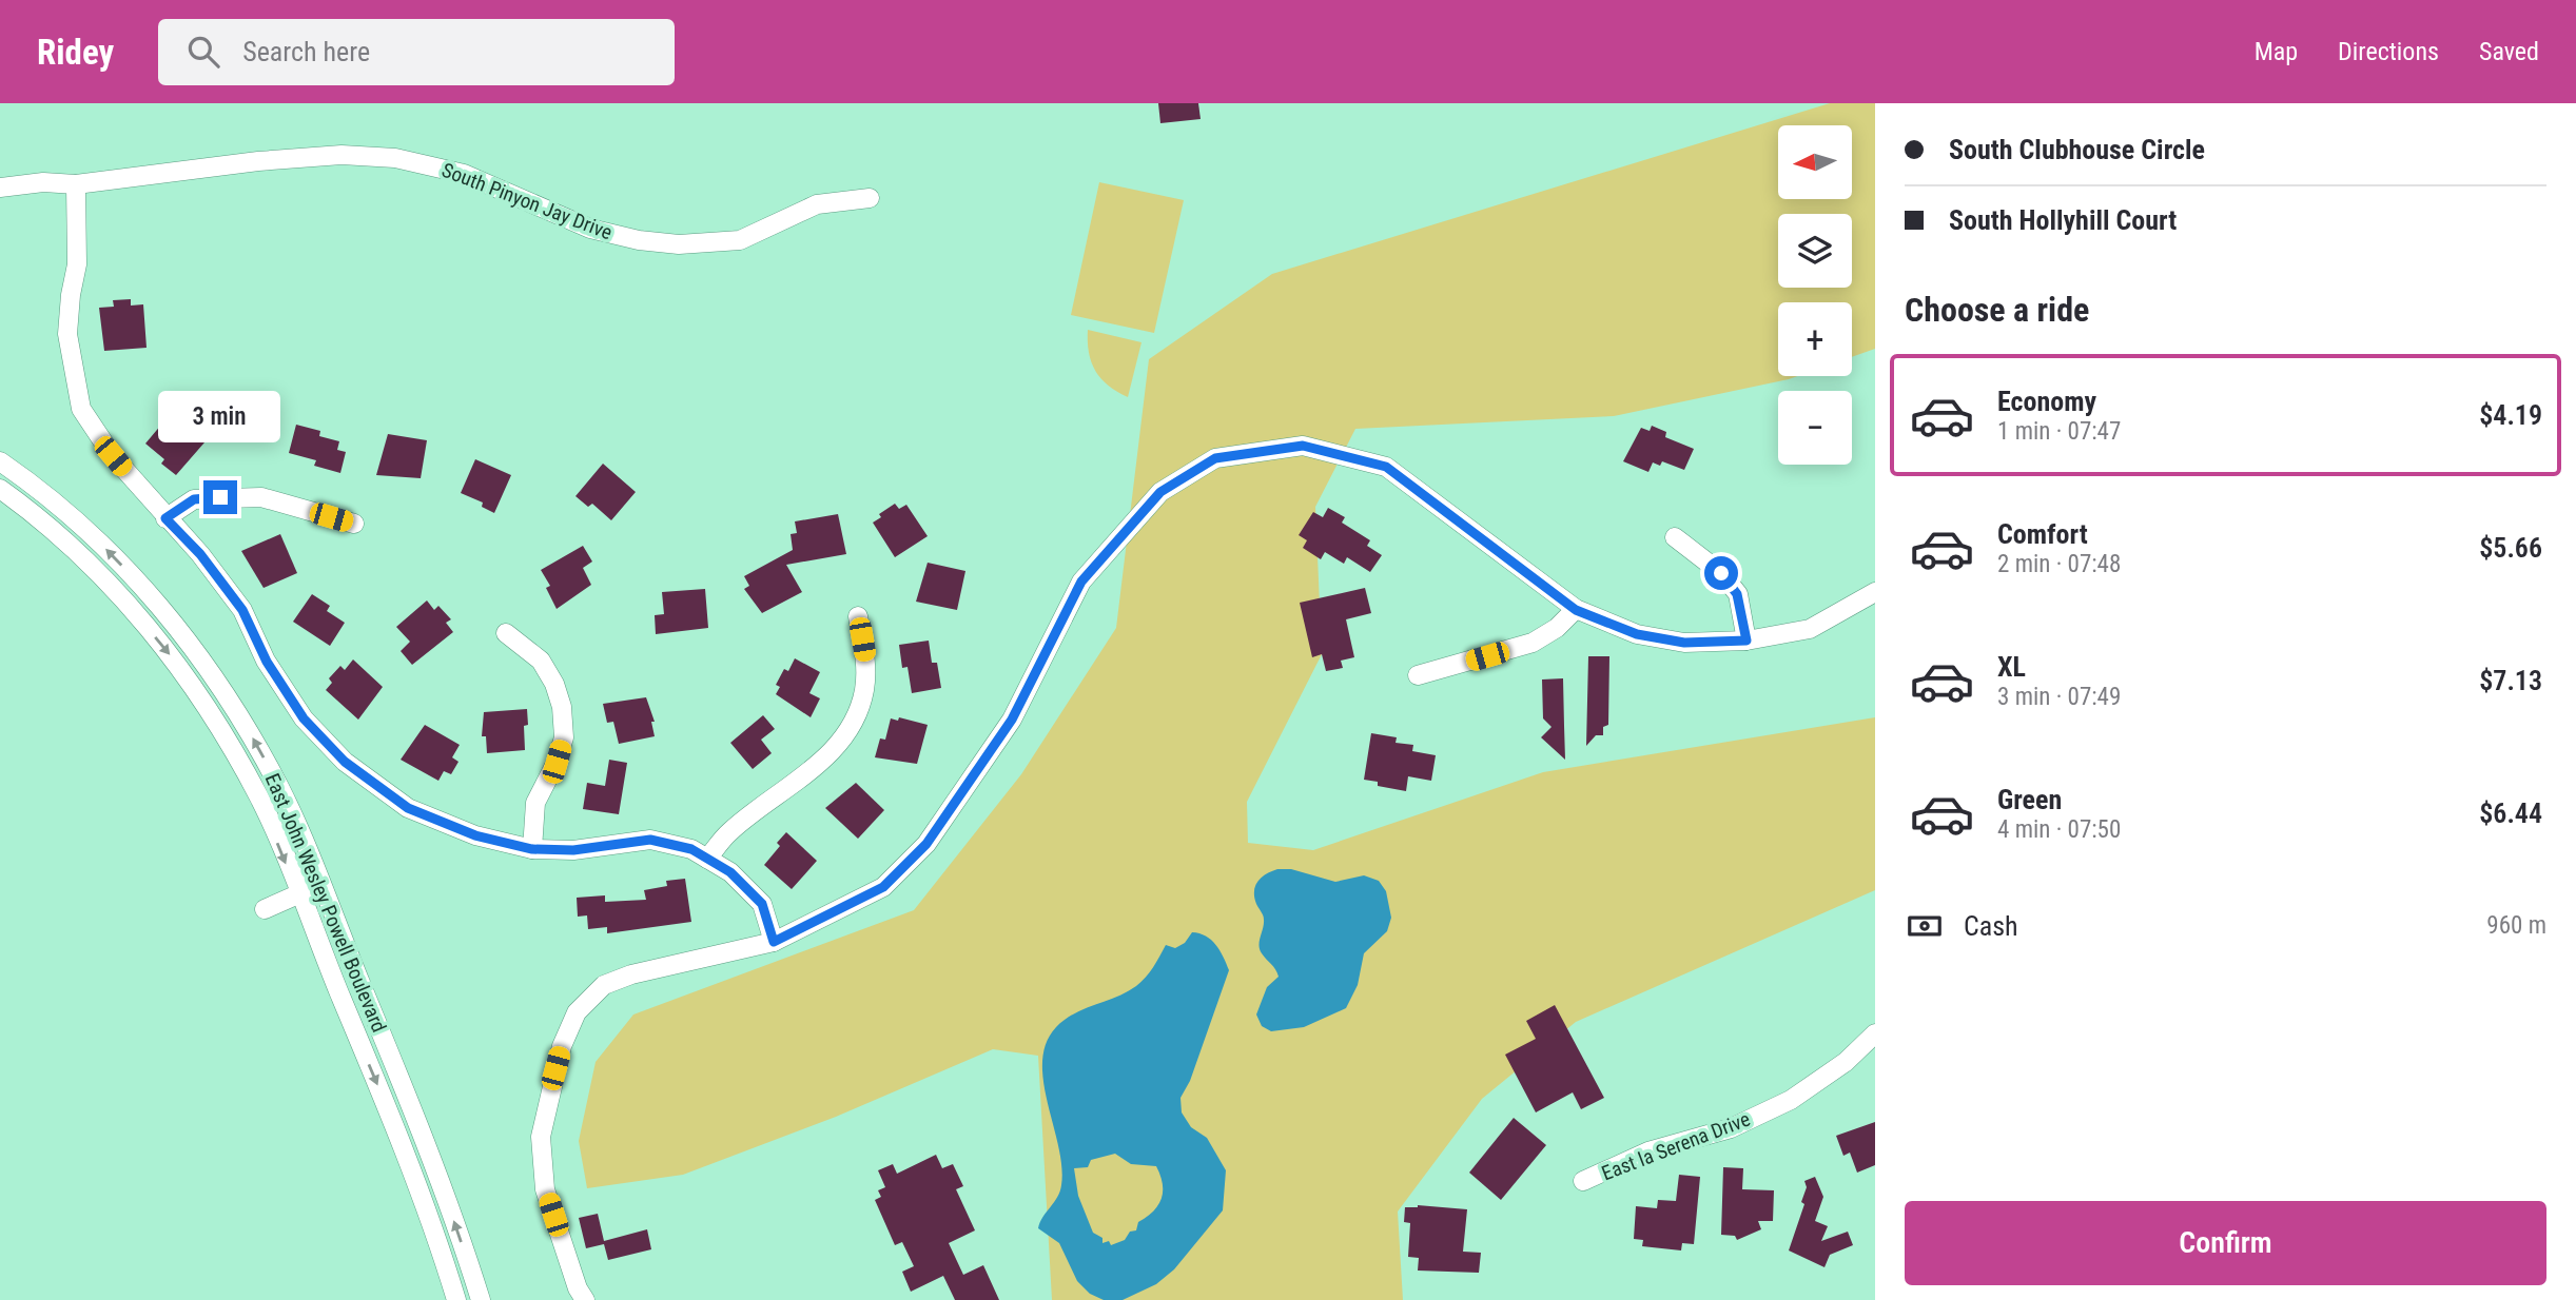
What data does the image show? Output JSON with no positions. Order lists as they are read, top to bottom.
{
  "streets": {
    "street": ["South Pinyon Jay Drive", "East John Wesley Powell Boulevard", "East la Serena Drive"]
  },
  "north": "left",
  "page": {
    "header": "Ridey",
    "search": "Search here",
    "nav": ["Map", "Directions", "Saved"],
    "banner": ["South Clubhouse Circle", "South Hollyhill Court"],
    "map_buttons": ["+", "−"],
    "heading": "Choose a ride",
    "list": [
      {
        "name": "Economy",
        "note": "1 min · 07:47",
        "value": "$4.19"
      },
      {
        "name": "Comfort",
        "note": "2 min · 07:48",
        "value": "$5.66"
      },
      {
        "name": "XL",
        "note": "3 min · 07:49",
        "value": "$7.13"
      },
      {
        "name": "Green",
        "note": "4 min · 07:50",
        "value": "$6.44"
      }
    ],
    "bubble": "3 min",
    "pay": ["Cash", "960 m"],
    "buttons": "Confirm"
  }
}
